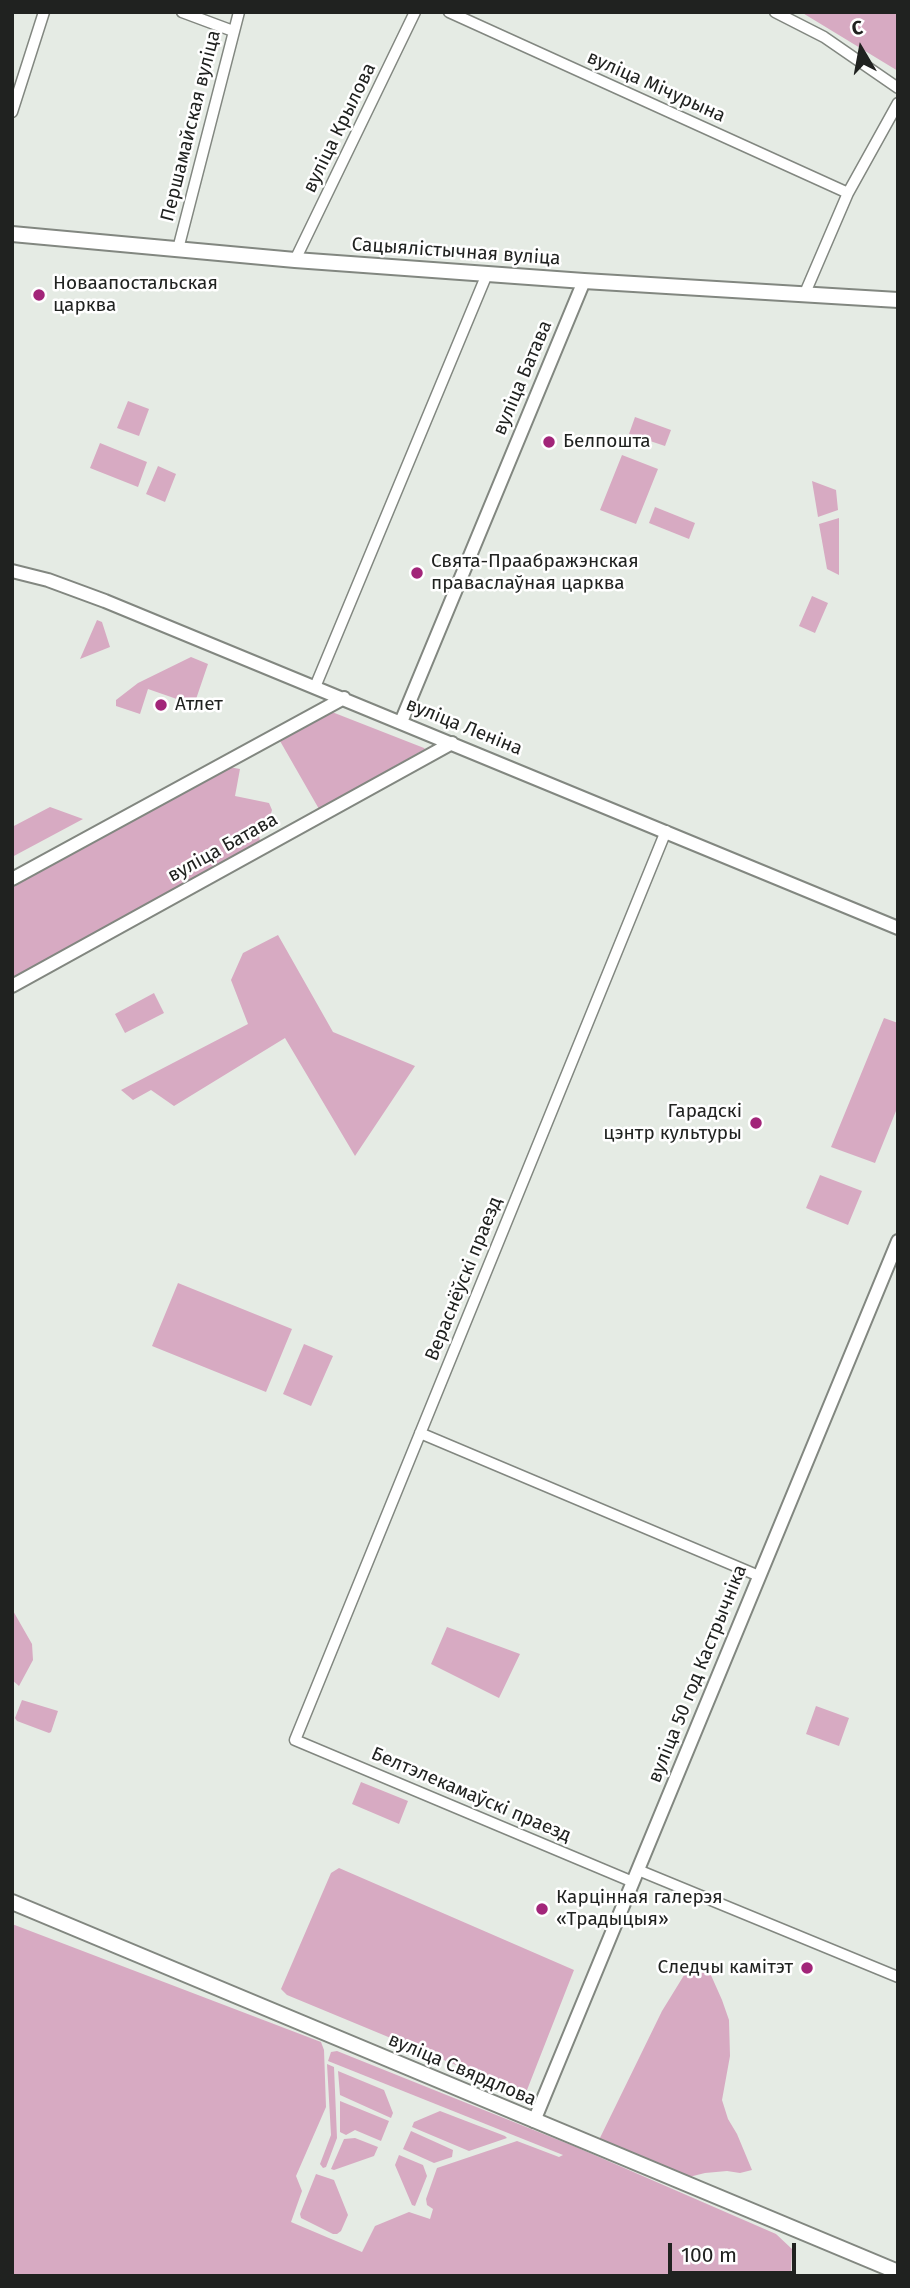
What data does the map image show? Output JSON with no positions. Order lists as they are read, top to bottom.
{
  "streets": {
    "main road": ["Сацыялістычная вуліца", "вуліца Свярдлова"],
    "street": [
      "вуліца Мічурына",
      "Першамайская вуліца",
      "вуліца Крылова",
      "вуліца Батава",
      "вуліца Леніна",
      "Вераснёўскі праезд",
      "вуліца 50 год Кастрычніка",
      "Белтэлекамаўскі праезд"
    ]
  },
  "crossings": [
    ["Першамайская вуліца", "Сацыялістычная вуліца"],
    ["вуліца Крылова", "Сацыялістычная вуліца"],
    ["Сацыялістычная вуліца", "вуліца Батава"],
    ["вуліца Батава", "вуліца Леніна"],
    ["вуліца Леніна", "Вераснёўскі праезд"],
    ["Вераснёўскі праезд", "Белтэлекамаўскі праезд"],
    ["вуліца 50 год Кастрычніка", "Белтэлекамаўскі праезд"],
    ["вуліца 50 год Кастрычніка", "вуліца Свярдлова"]
  ],
  "places": [
    "Новаапостальская царква",
    "Белпошта",
    "Свята-Праабражэнская праваслаўная царква",
    "Атлет",
    "Гарадскі цэнтр культуры",
    "Карцінная галерэя «Традыцыя»",
    "Следчы камітэт"
  ],
  "scale_bar": "100 m",
  "north": "top"
}
